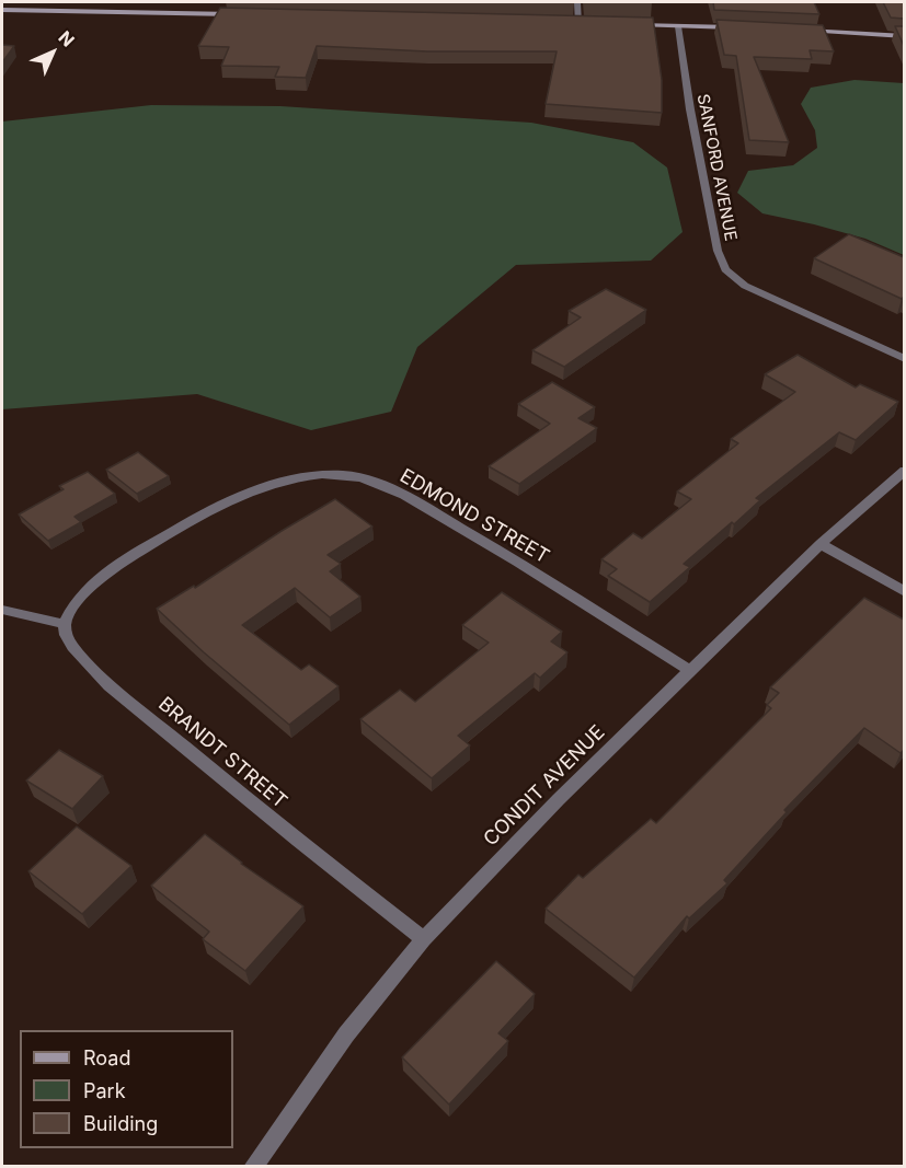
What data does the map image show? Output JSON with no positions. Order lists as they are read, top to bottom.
{
  "streets": {
    "street": [
      "SANFORD AVENUE",
      "EDMOND STREET",
      "BRANDT STREET",
      "CONDIT AVENUE"
    ]
  },
  "crossings": [
    ["EDMOND STREET", "BRANDT STREET"],
    ["EDMOND STREET", "CONDIT AVENUE"],
    ["BRANDT STREET", "CONDIT AVENUE"]
  ],
  "legend": ["Road", "Park", "Building"],
  "north": "top right"
}
